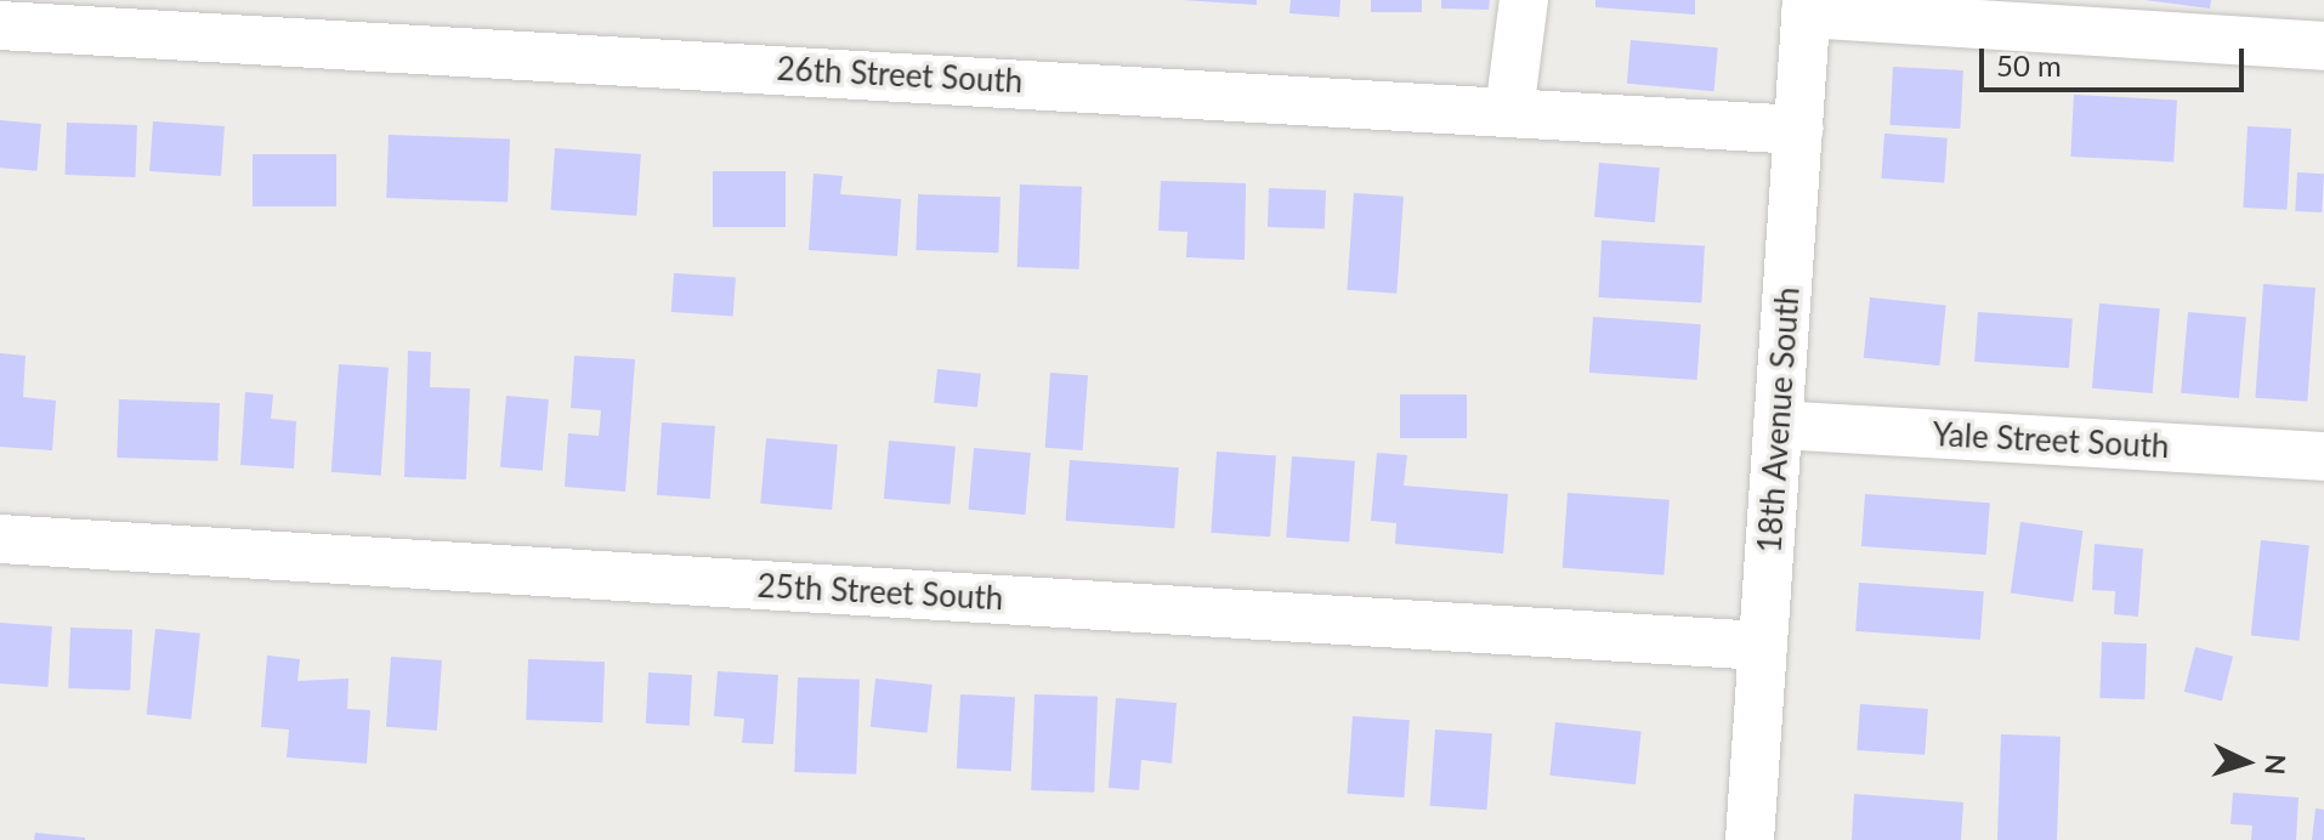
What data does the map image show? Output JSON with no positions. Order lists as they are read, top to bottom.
{
  "streets": {
    "street": [
      "26th Street South",
      "18th Avenue South",
      "Yale Street South",
      "25th Street South"
    ]
  },
  "crossings": [
    ["26th Street South", "18th Avenue South"],
    ["18th Avenue South", "Yale Street South"],
    ["18th Avenue South", "25th Street South"]
  ],
  "scale_bar": "50 m",
  "north": "right"
}
